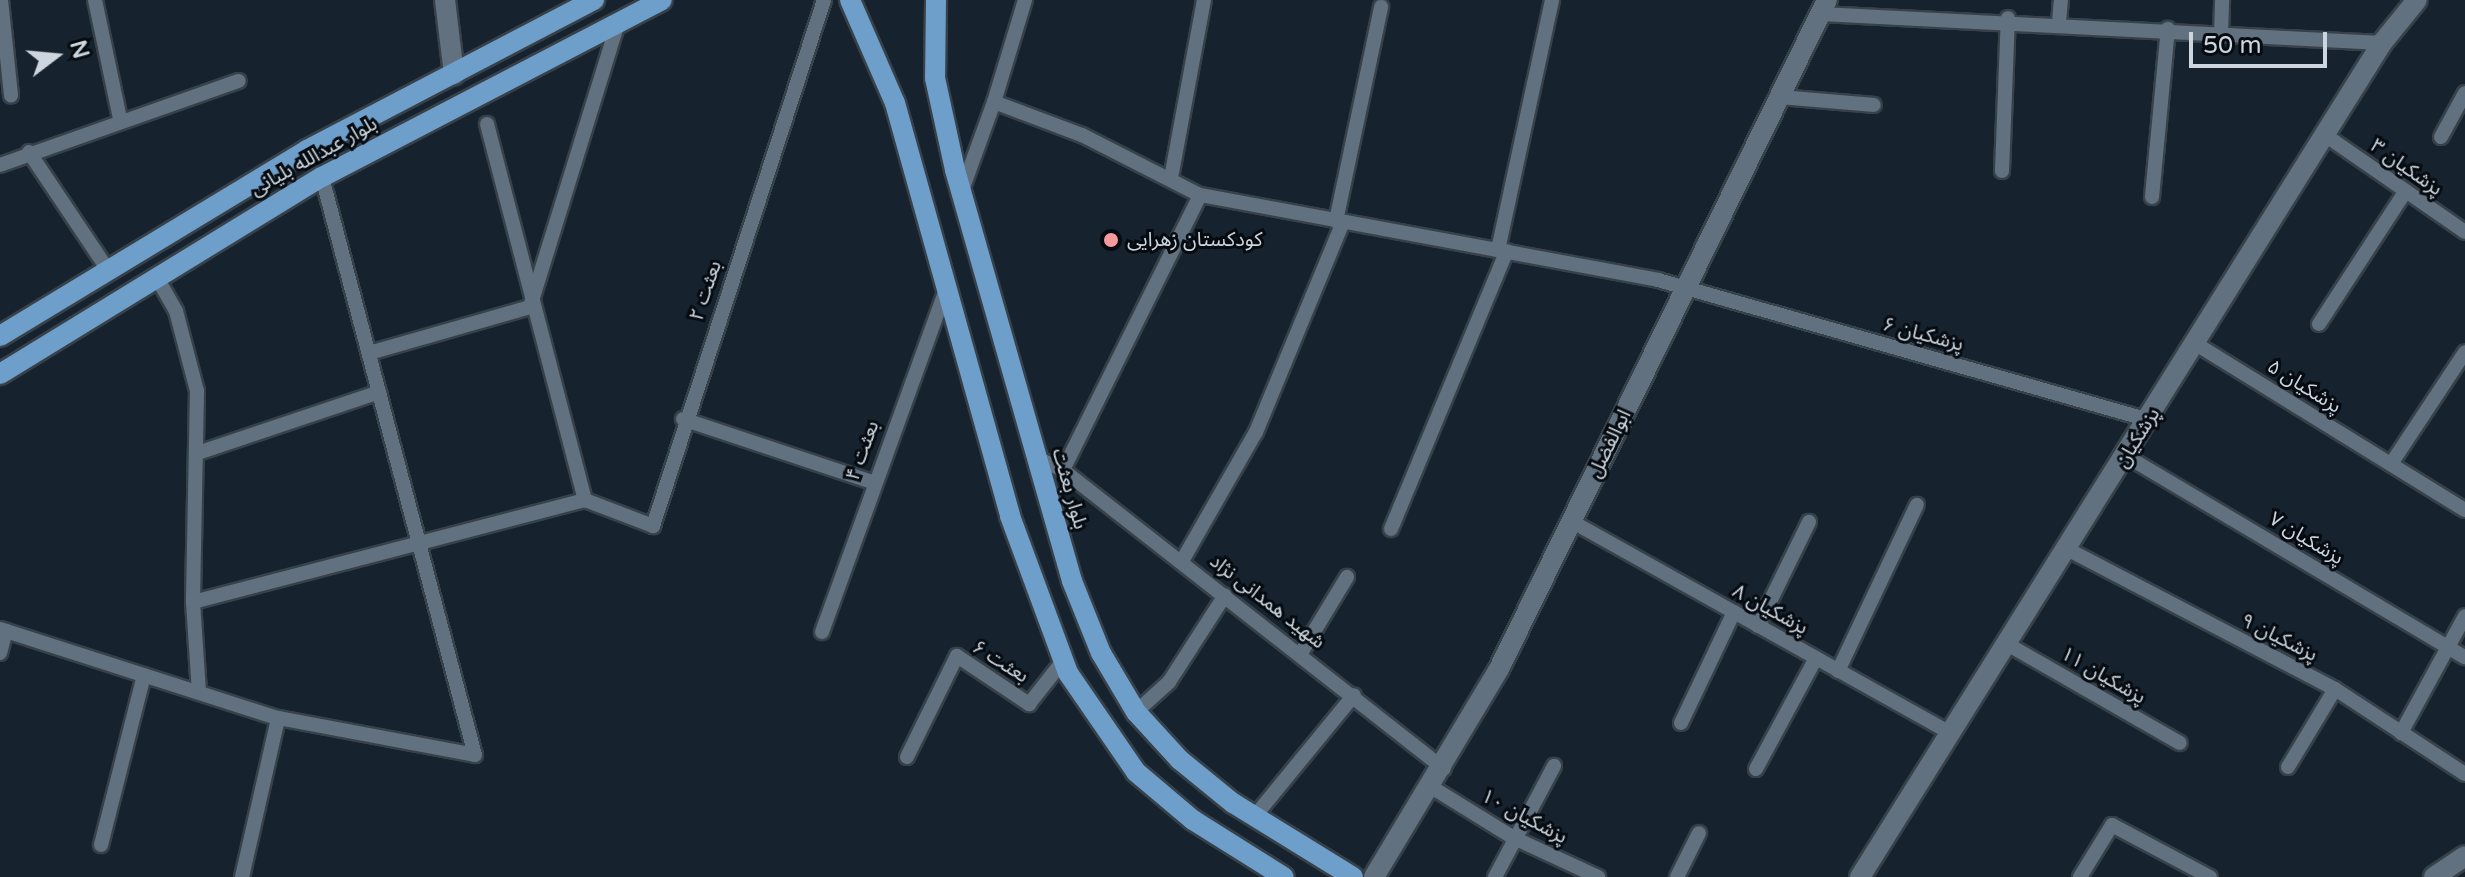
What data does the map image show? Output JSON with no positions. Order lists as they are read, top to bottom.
{
  "streets": {
    "main road": ["بلوار عبدالله بلیانی", "بلوار بعثت"],
    "street": [
      "پزشکیان ۳",
      "بعثت ۲",
      "پزشکیان ۶",
      "پزشکیان ۵",
      "پزشکیان",
      "ابوالفضل",
      "بعثت ۴",
      "پزشکیان ۷",
      "شهید همدانی نژاد",
      "پزشکیان ۸",
      "پزشکیان ۹",
      "بعثت ۶",
      "پزشکیان ۱۱",
      "پزشکیان ۱۰"
    ]
  },
  "crossings": [
    ["پزشکیان ۳", "پزشکیان"],
    ["پزشکیان ۶", "پزشکیان"],
    ["پزشکیان ۶", "ابوالفضل"],
    ["پزشکیان ۵", "پزشکیان"],
    ["پزشکیان", "پزشکیان ۷"],
    ["پزشکیان", "پزشکیان ۸"],
    ["پزشکیان", "پزشکیان ۹"],
    ["پزشکیان", "پزشکیان ۱۱"],
    ["ابوالفضل", "شهید همدانی نژاد"],
    ["ابوالفضل", "پزشکیان ۸"],
    ["ابوالفضل", "پزشکیان ۱۰"],
    ["بلوار بعثت", "شهید همدانی نژاد"]
  ],
  "places": ["کودکستان زهرایی"],
  "scale_bar": "50 m",
  "north": "right"
}
